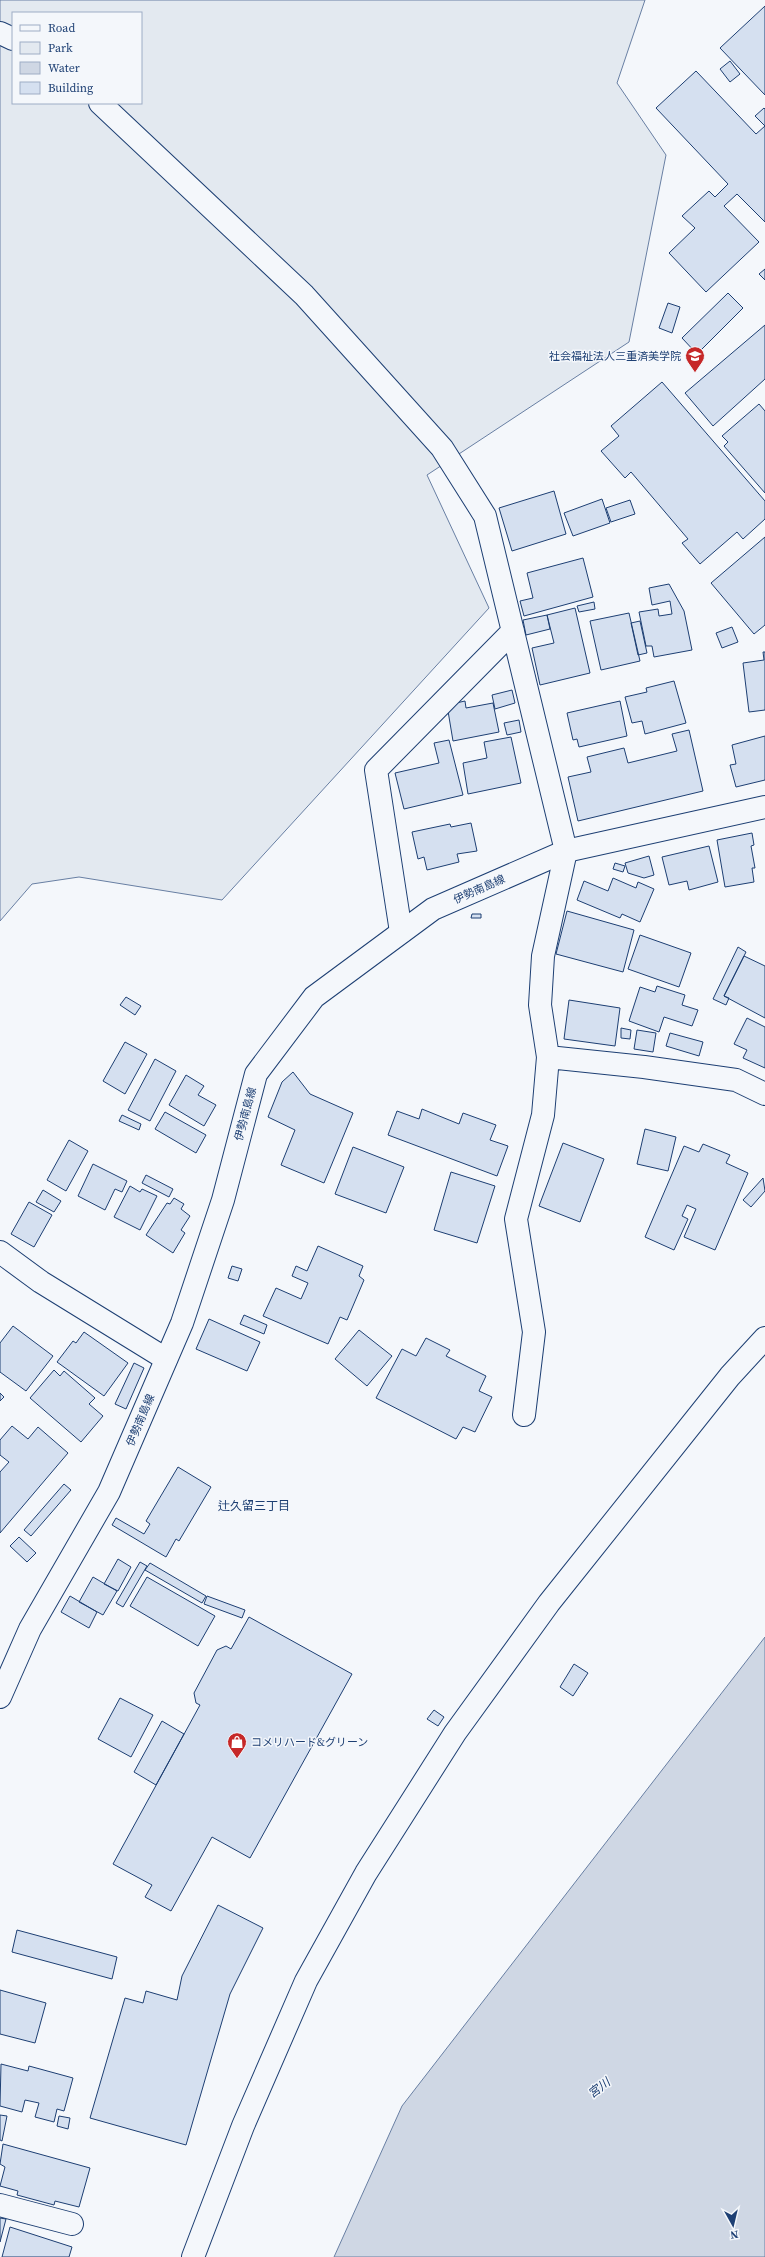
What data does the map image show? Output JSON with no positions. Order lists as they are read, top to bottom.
{
  "streets": {
    "street": ["伊勢南島線"]
  },
  "districts": ["辻久留三丁目"],
  "water": ["宮川"],
  "places": {
    "school or university": ["社会福祉法人三重済美学院"],
    "shop": ["コメリハード&グリーン"]
  },
  "legend": [
    "Road",
    "Park",
    "Water",
    "Building"
  ],
  "north": "bottom"
}
